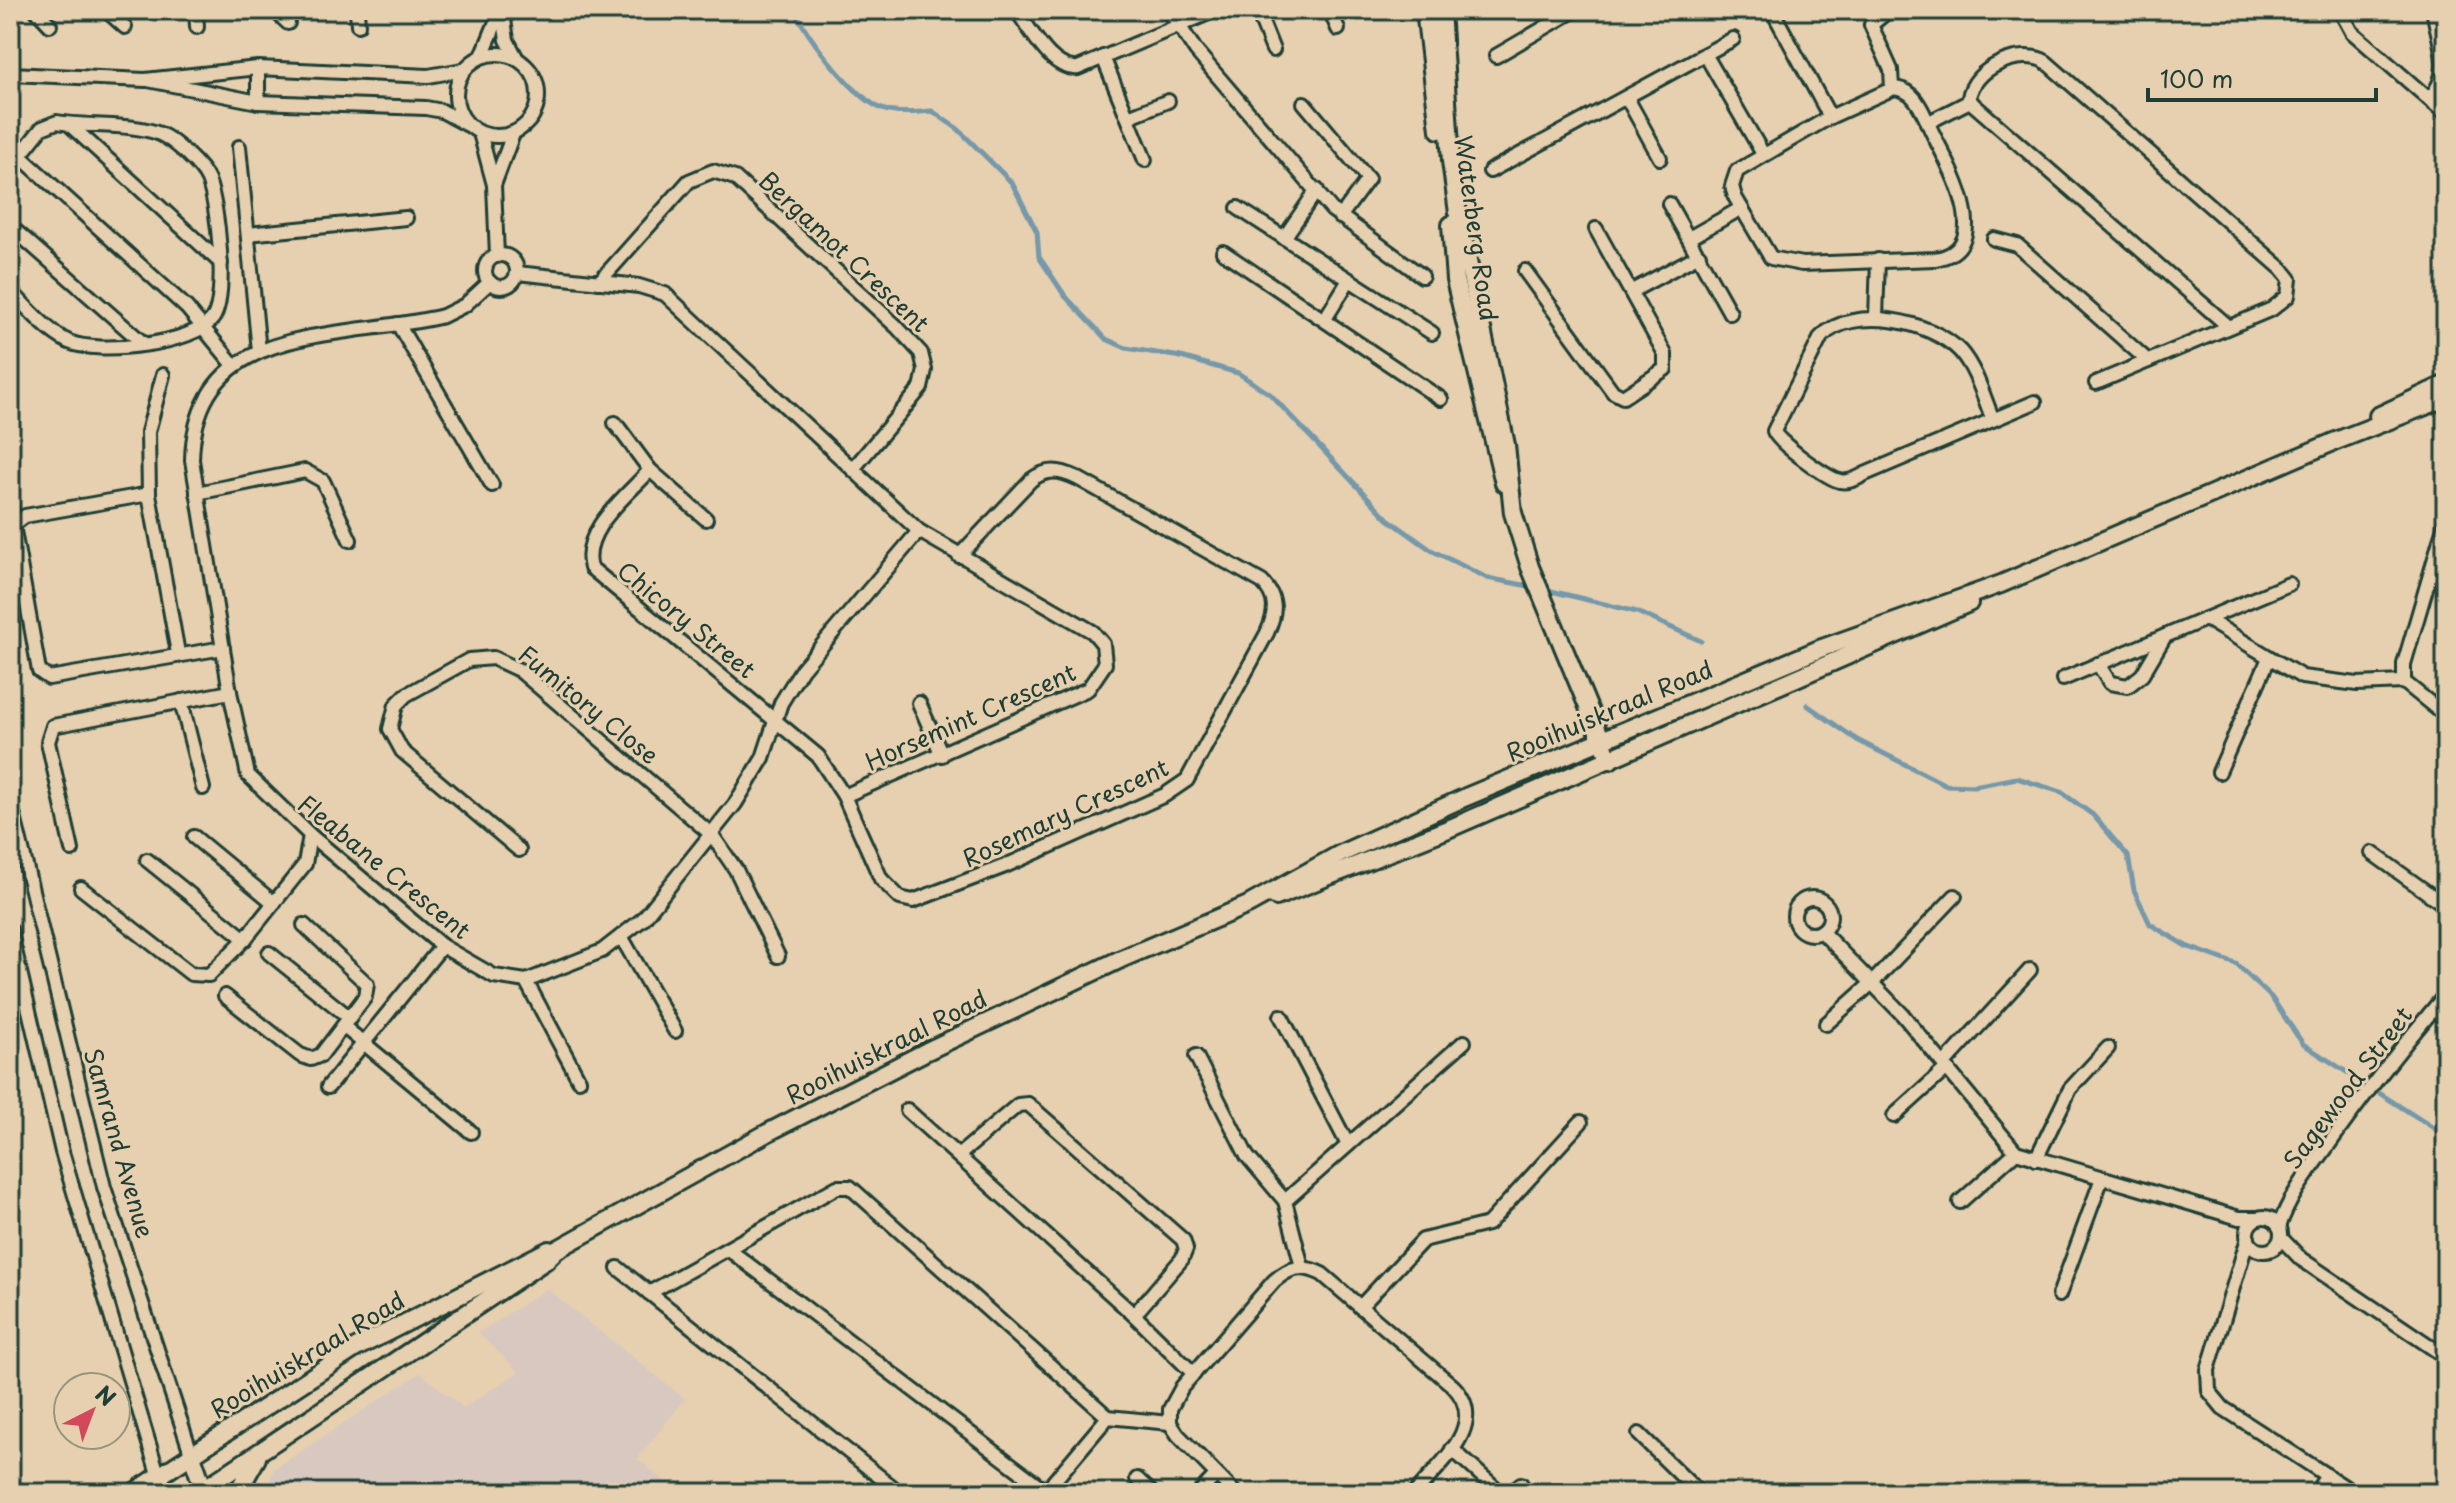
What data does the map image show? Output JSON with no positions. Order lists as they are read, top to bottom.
{
  "streets": {
    "main road": ["Waterberg Road", "Rooihuiskraal Road", "Samrand Avenue"],
    "street": [
      "Bergamot Crescent",
      "Chicory Street",
      "Fumitory Close",
      "Horsemint Crescent",
      "Rosemary Crescent",
      "Fleabane Crescent",
      "Sagewood Street"
    ]
  },
  "crossings": [
    ["Waterberg Road", "Rooihuiskraal Road"],
    ["Chicory Street", "Horsemint Crescent"],
    ["Chicory Street", "Rosemary Crescent"],
    ["Rooihuiskraal Road", "Samrand Avenue"],
    ["Horsemint Crescent", "Rosemary Crescent"]
  ],
  "scale_bar": "100 m",
  "north": "top right"
}
